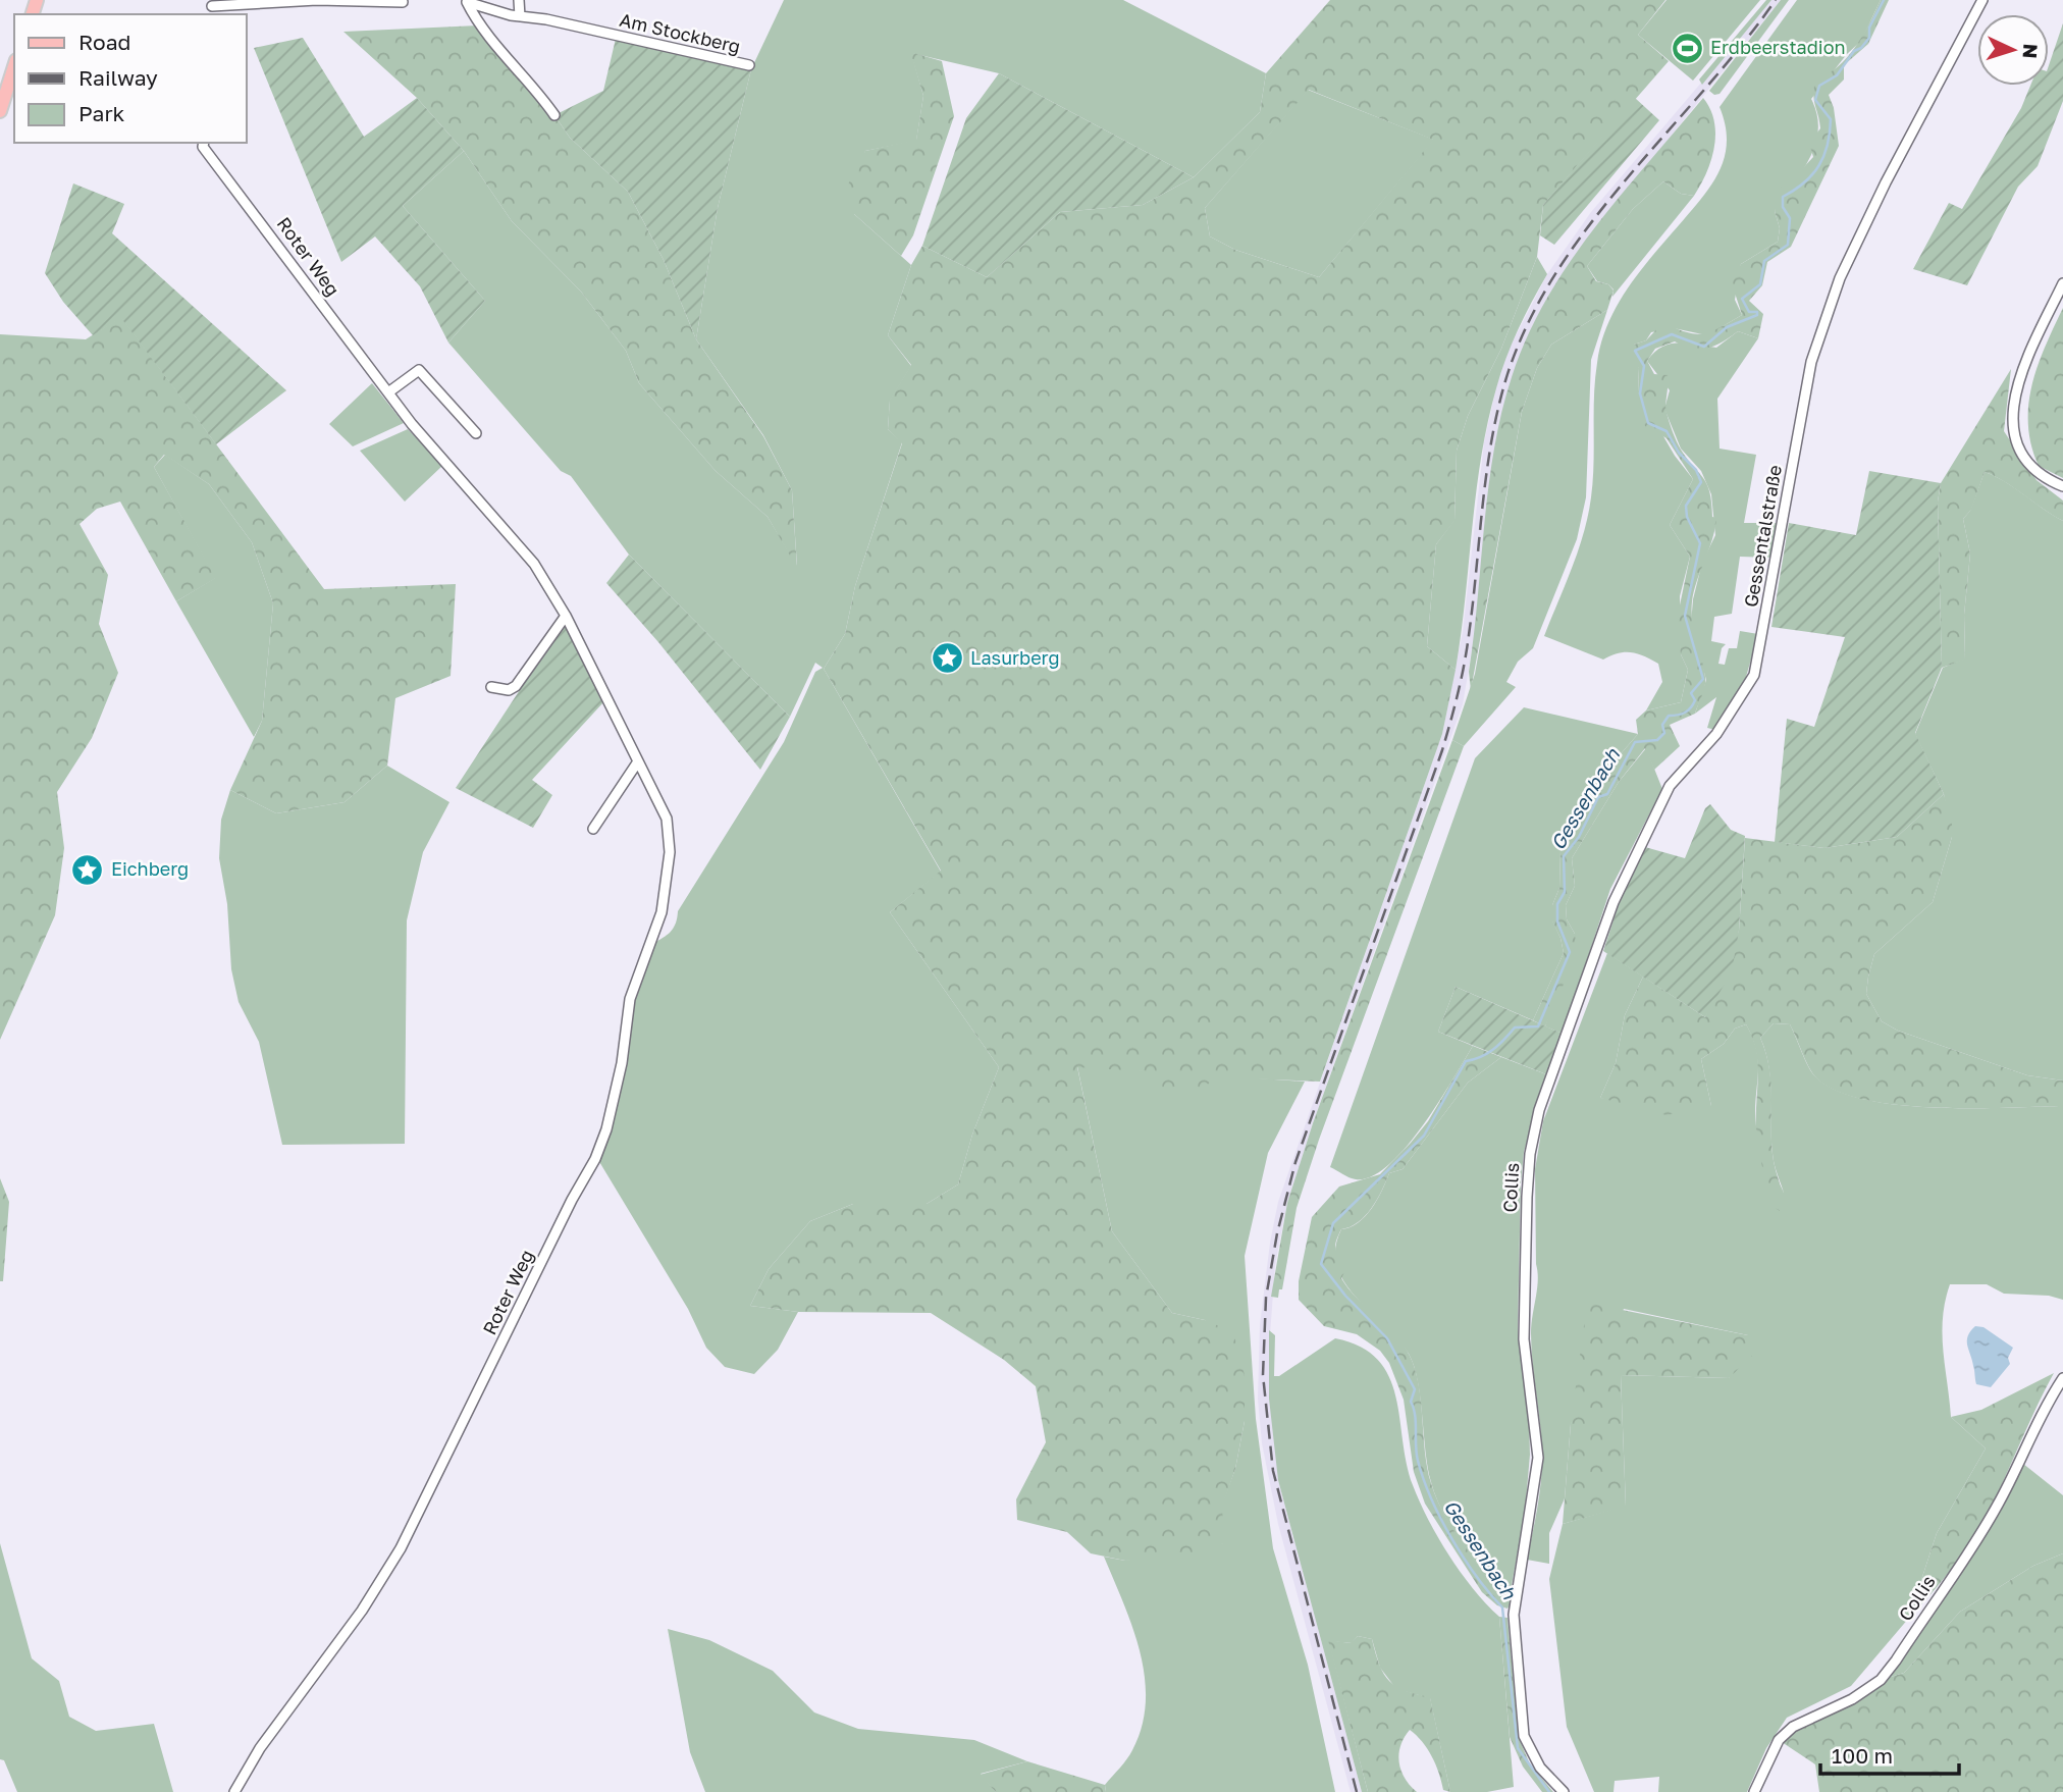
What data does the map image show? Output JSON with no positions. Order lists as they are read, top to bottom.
{
  "streets": {
    "street": [
      "Am Stockberg",
      "Roter Weg",
      "Gessentalstraße",
      "Collis"
    ]
  },
  "crossings": [
    ["Gessentalstraße", "Collis"]
  ],
  "water": ["Gessenbach"],
  "places": {
    "sports": ["Erdbeerstadion"],
    "place": ["Lasurberg", "Eichberg"]
  },
  "legend": ["Road", "Railway", "Park"],
  "scale_bar": "100 m",
  "north": "right"
}
